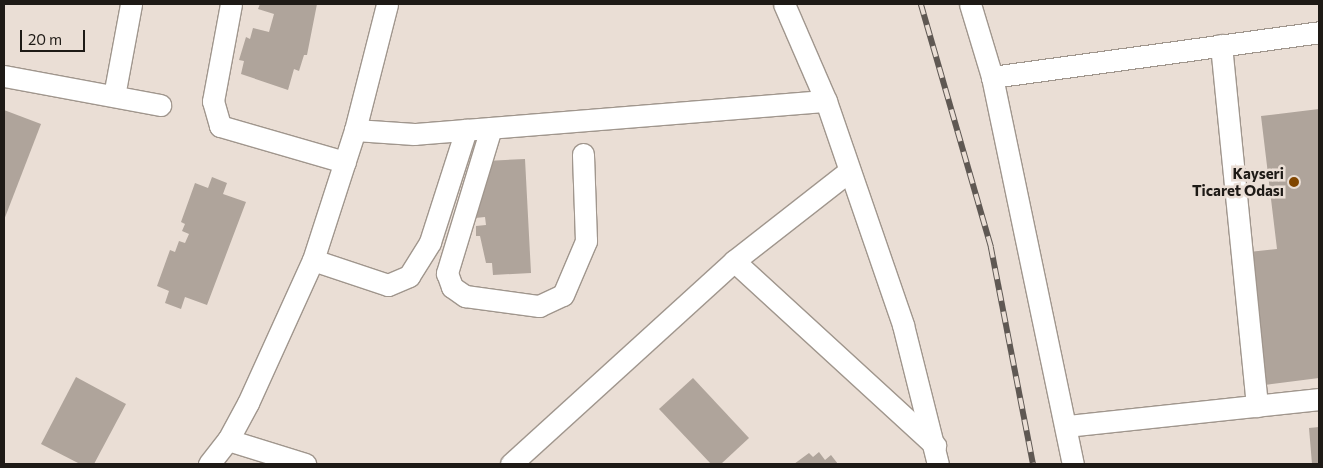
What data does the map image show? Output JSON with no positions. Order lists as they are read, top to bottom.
{
  "places": ["Kayseri Ticaret Odası"],
  "scale_bar": "20 m"
}
